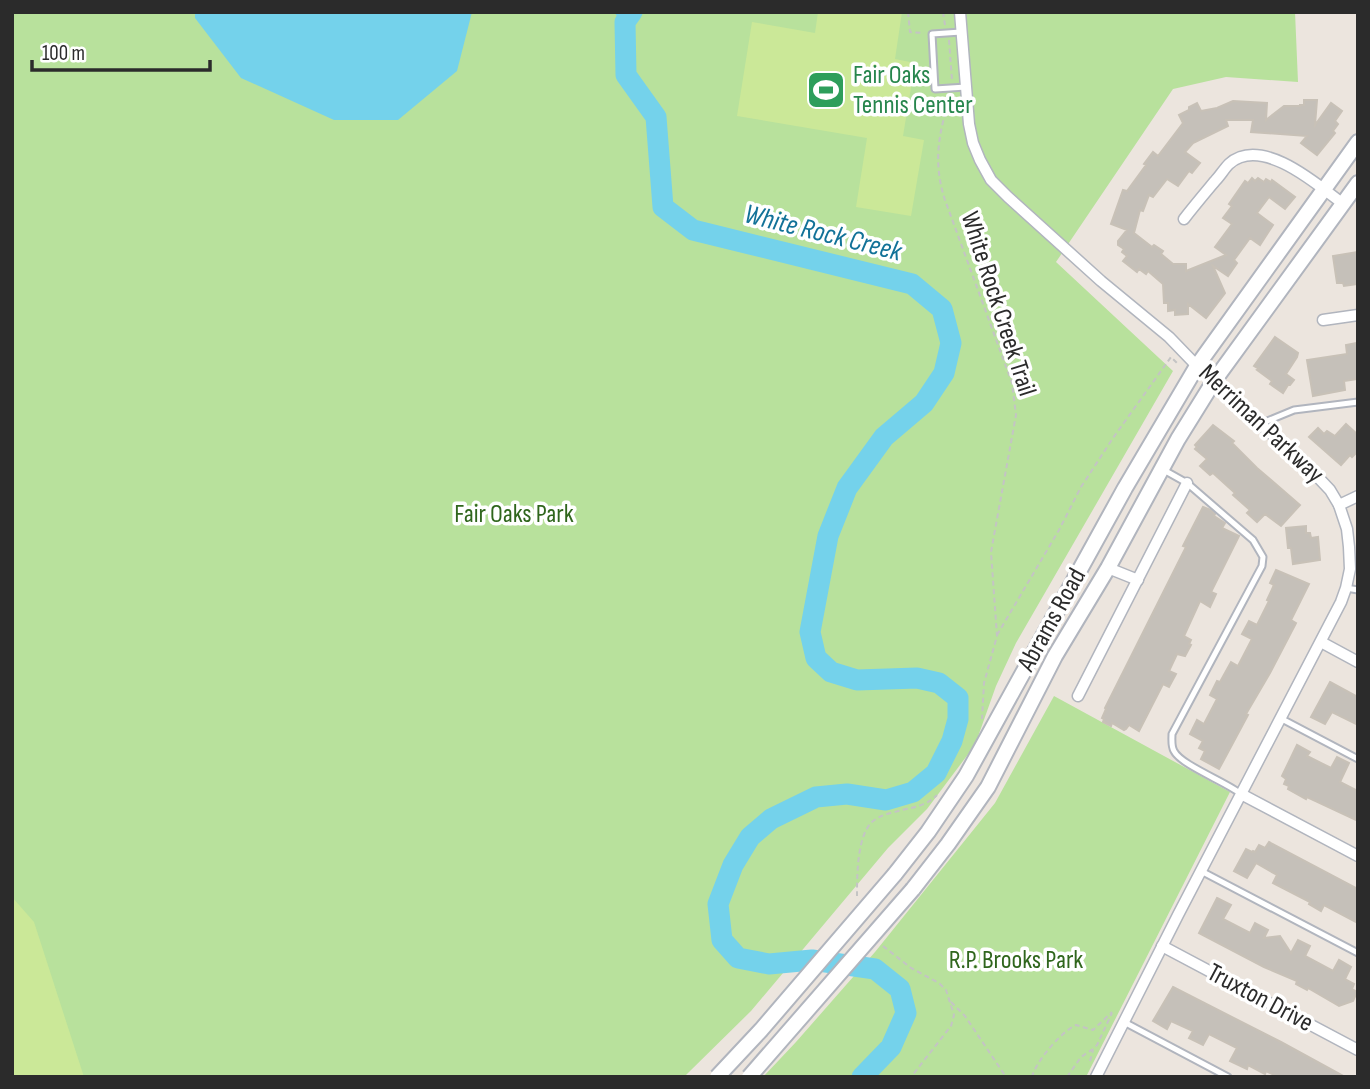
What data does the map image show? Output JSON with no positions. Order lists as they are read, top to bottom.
{
  "streets": {
    "main road": ["Abrams Road"],
    "street": ["Merriman Parkway", "Truxton Drive"],
    "path": ["White Rock Creek Trail"]
  },
  "crossings": [
    ["Merriman Parkway", "Abrams Road"],
    ["Merriman Parkway", "Truxton Drive"]
  ],
  "water": ["White Rock Creek"],
  "parks": ["Fair Oaks Park", "R.P. Brooks Park"],
  "places": {
    "sports": ["Fair Oaks Tennis Center"]
  },
  "scale_bar": "100 m"
}
